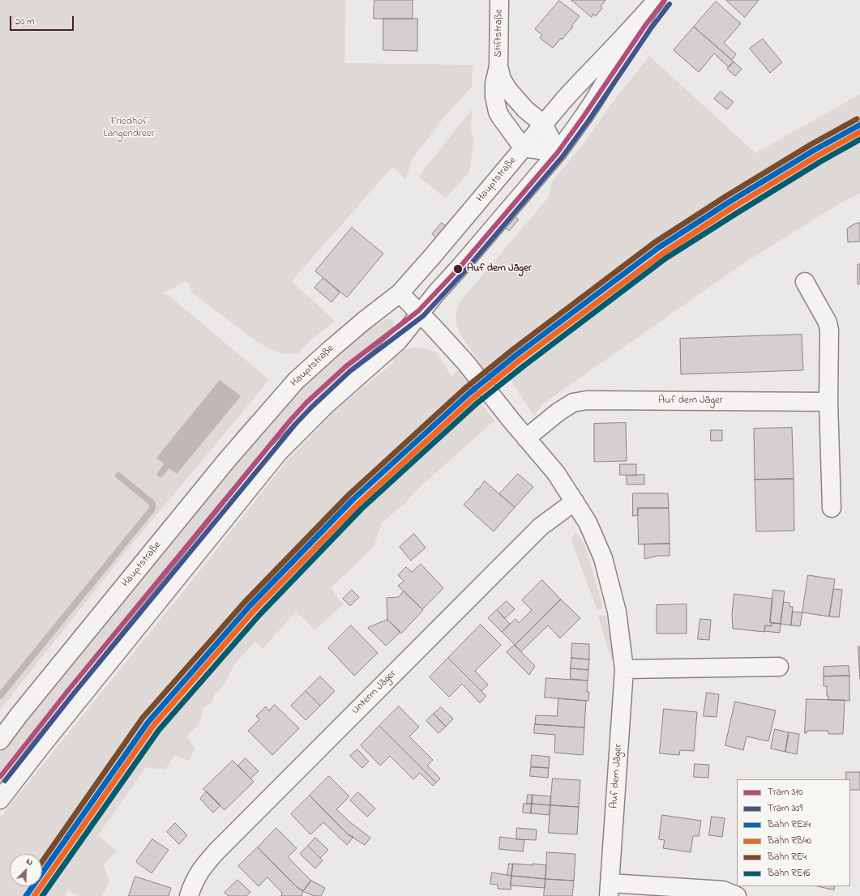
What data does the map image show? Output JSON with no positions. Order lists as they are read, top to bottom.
{
  "streets": {
    "street": [
      "Stiftstraße",
      "Hauptstraße",
      "Auf dem Jäger",
      "Unterm Jäger"
    ]
  },
  "crossings": [
    ["Stiftstraße", "Hauptstraße"],
    ["Hauptstraße", "Auf dem Jäger"],
    ["Auf dem Jäger", "Unterm Jäger"]
  ],
  "parks": ["Friedhof Langendreer"],
  "places": ["Auf dem Jäger"],
  "lines": [
    "tram line 310",
    "tram line 309",
    "rail line RE4",
    "rail line RE34",
    "rail line RB40",
    "rail line RE16"
  ],
  "legend": [
    "Tram 310",
    "Tram 309",
    "Bahn RE34",
    "Bahn RB40",
    "Bahn RE4",
    "Bahn RE16"
  ],
  "scale_bar": "20 m",
  "north": "top right"
}
